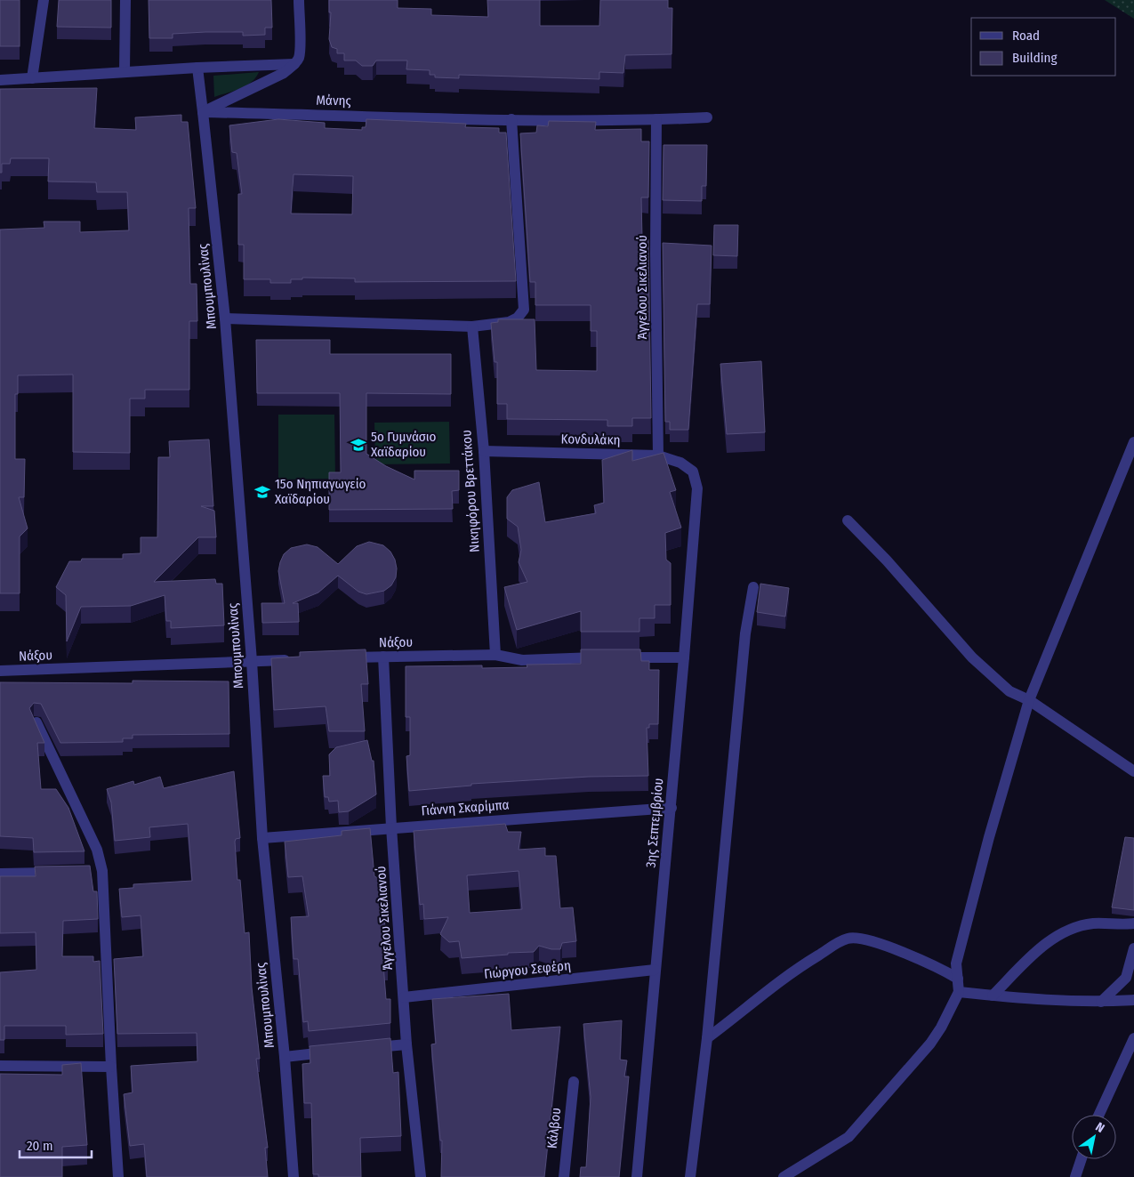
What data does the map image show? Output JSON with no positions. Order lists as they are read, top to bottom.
{
  "streets": {
    "street": [
      "Μάνης",
      "Μπουμπουλίνας",
      "Άγγελου Σικελιανού",
      "Κονδυλάκη",
      "Νικηφόρου Βρεττάκου",
      "Νάξου",
      "Γιάννη Σκαρίμπα",
      "3ης Σεπτεμβρίου",
      "Γιώργου Σεφέρη",
      "Κάλβου"
    ]
  },
  "crossings": [
    ["Μάνης", "Μπουμπουλίνας"],
    ["Μάνης", "Άγγελου Σικελιανού"],
    ["Μπουμπουλίνας", "Νάξου"],
    ["Μπουμπουλίνας", "Γιάννη Σκαρίμπα"],
    ["Άγγελου Σικελιανού", "Κονδυλάκη"],
    ["Άγγελου Σικελιανού", "Νάξου"],
    ["Άγγελου Σικελιανού", "Γιάννη Σκαρίμπα"],
    ["Άγγελου Σικελιανού", "Γιώργου Σεφέρη"],
    ["Κονδυλάκη", "Νικηφόρου Βρεττάκου"],
    ["Κονδυλάκη", "3ης Σεπτεμβρίου"],
    ["Νικηφόρου Βρεττάκου", "Νάξου"],
    ["Νάξου", "3ης Σεπτεμβρίου"],
    ["Γιάννη Σκαρίμπα", "3ης Σεπτεμβρίου"],
    ["3ης Σεπτεμβρίου", "Γιώργου Σεφέρη"]
  ],
  "places": {
    "school or university": ["5ο Γυμνάσιο Χαϊδαρίου", "15ο Νηπιαγωγείο Χαϊδαρίου"]
  },
  "legend": ["Road", "Building"],
  "scale_bar": "20 m",
  "north": "top right"
}
